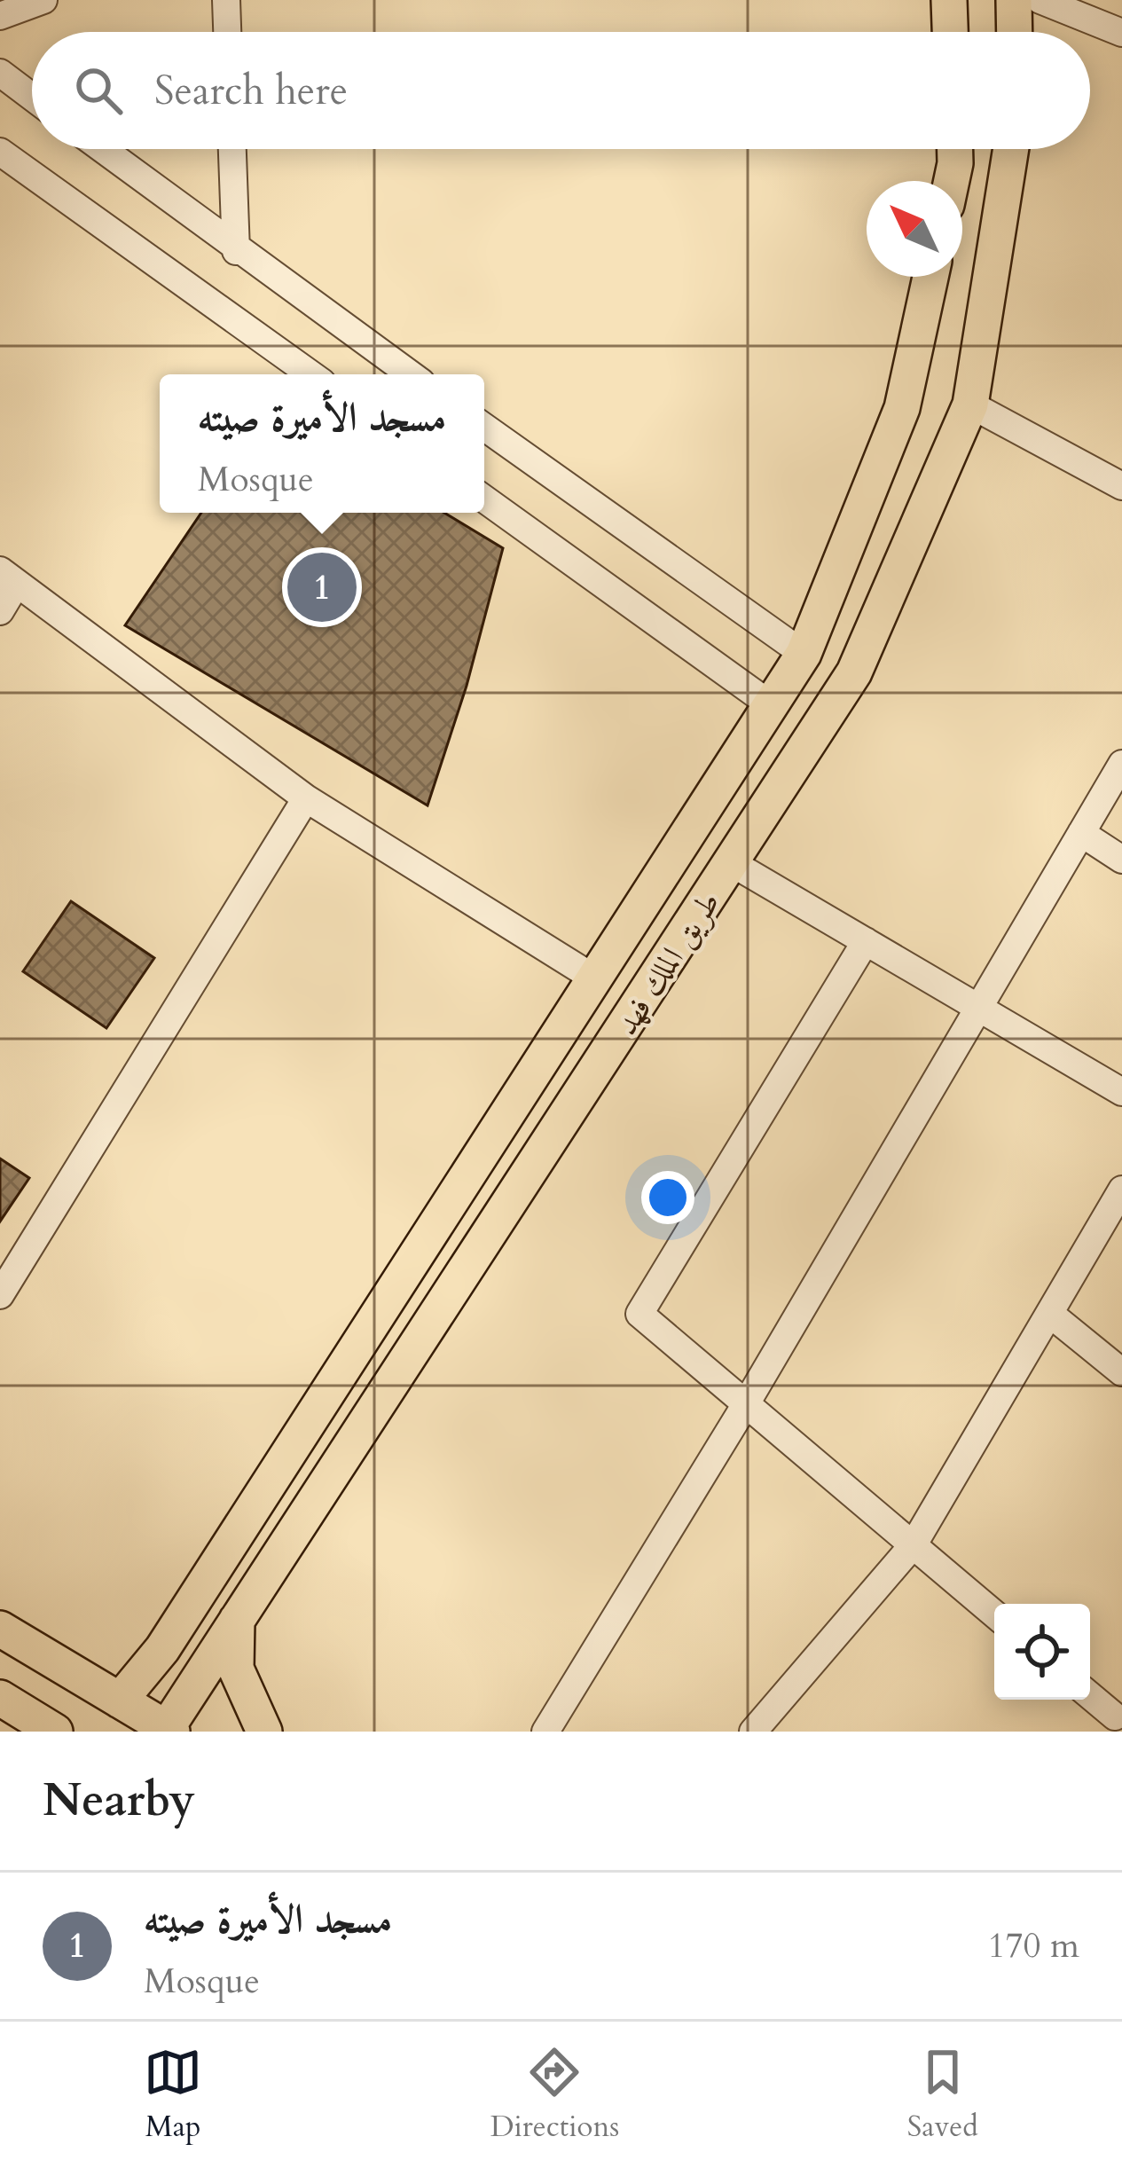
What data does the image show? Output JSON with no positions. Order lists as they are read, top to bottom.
{
  "streets": {
    "main road": ["طريق الملك فهد"]
  },
  "north": "top left",
  "page": {
    "search": "Search here",
    "popup": ["مسجد الأميرة صيته", "Mosque"],
    "pins": "1",
    "heading": "Nearby",
    "list": [
      {
        "mark": "1",
        "name": "مسجد الأميرة صيته",
        "note": "Mosque",
        "value": "170 m"
      }
    ],
    "nav": ["Map", "Directions", "Saved"]
  }
}
